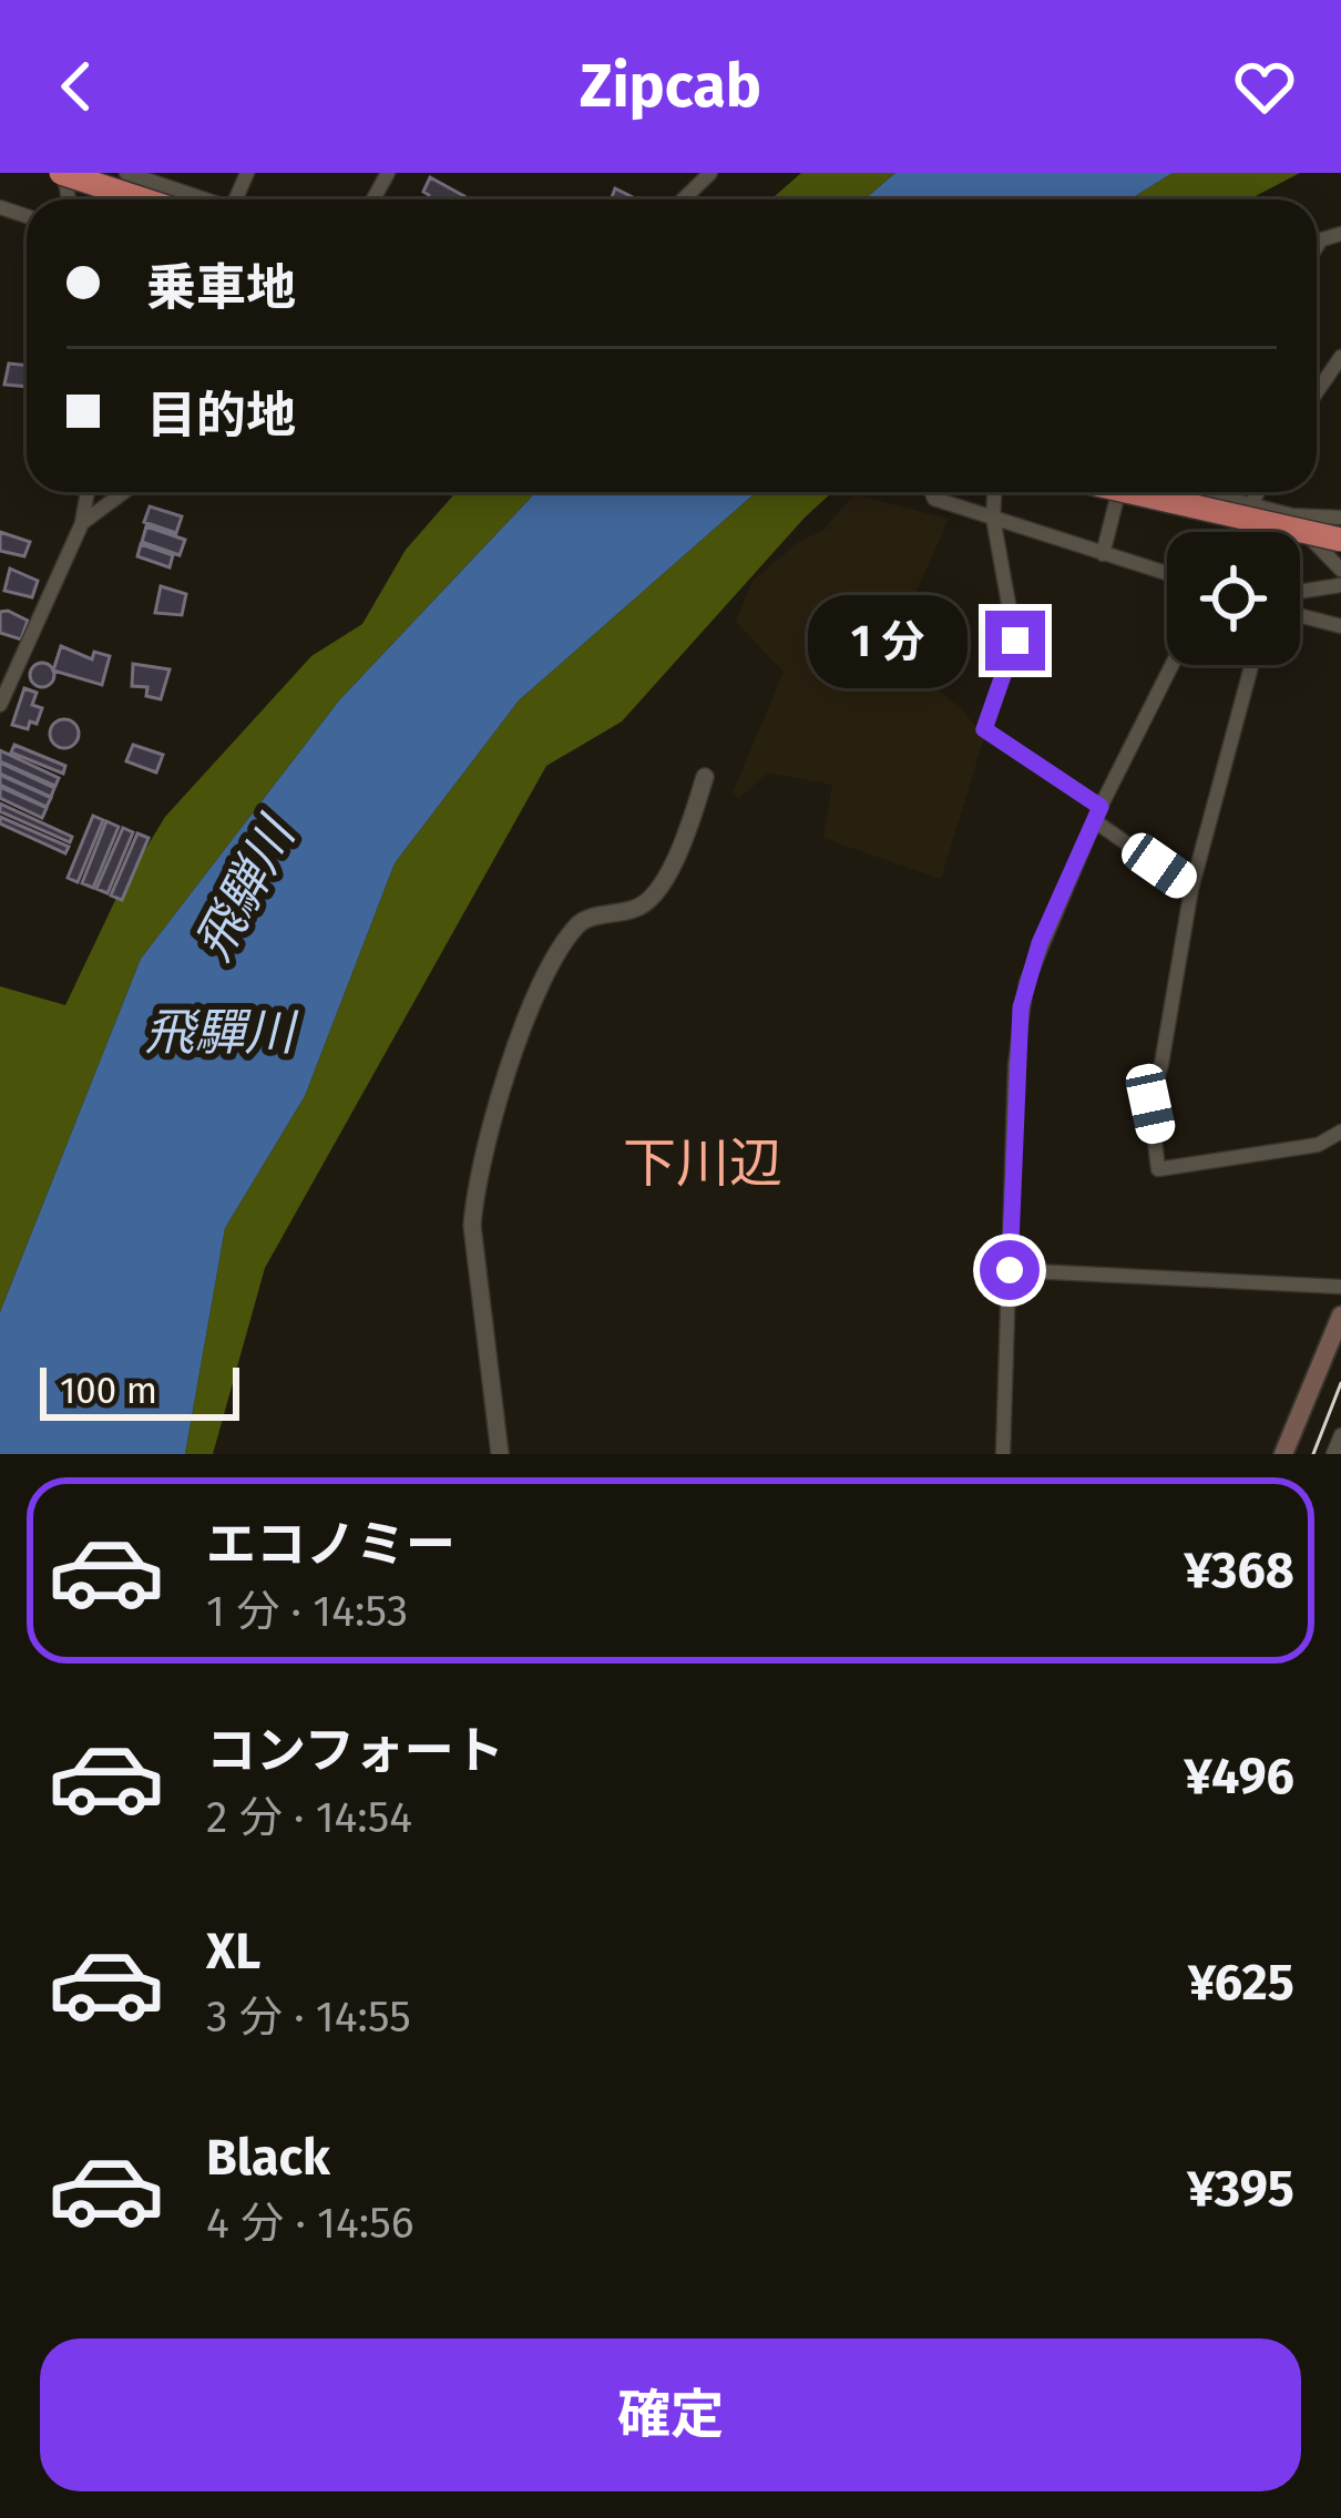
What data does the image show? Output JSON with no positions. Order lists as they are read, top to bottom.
{
  "districts": ["下川辺"],
  "water": ["飛騨川", "飛驒川"],
  "scale_bar": "100 m",
  "page": {
    "header": "Zipcab",
    "banner": ["乗車地", "目的地"],
    "bubble": "1 分",
    "scale": "100 m",
    "list": [
      {
        "name": "エコノミー",
        "note": "1 分 · 14:53",
        "value": "¥368"
      },
      {
        "name": "コンフォート",
        "note": "2 分 · 14:54",
        "value": "¥496"
      },
      {
        "name": "XL",
        "note": "3 分 · 14:55",
        "value": "¥625"
      },
      {
        "name": "Black",
        "note": "4 分 · 14:56",
        "value": "¥395"
      }
    ],
    "buttons": "確定"
  }
}
